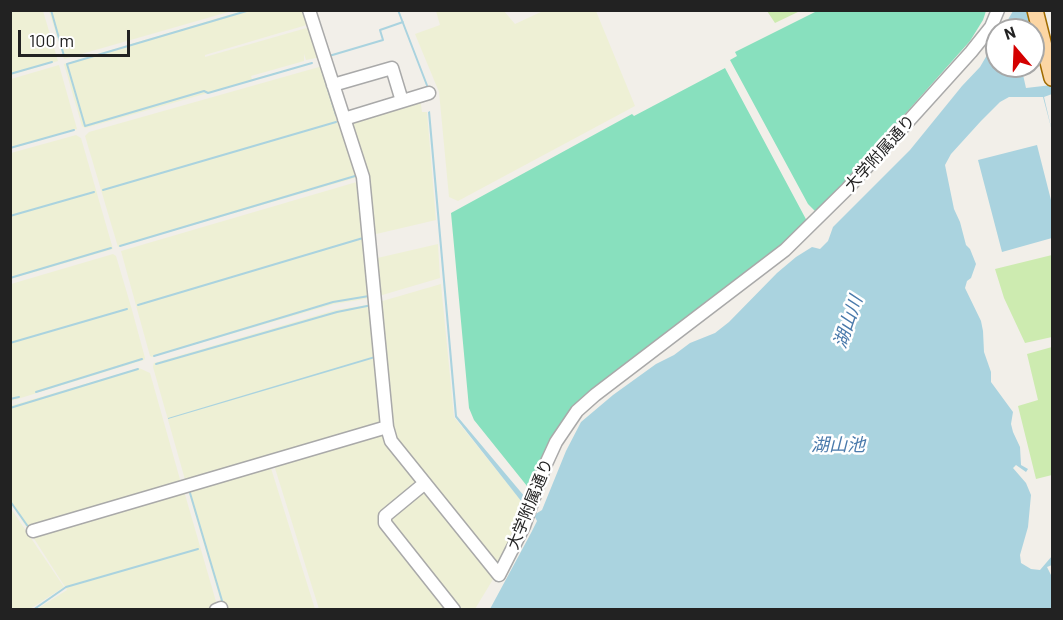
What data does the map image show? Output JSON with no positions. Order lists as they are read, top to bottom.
{
  "streets": {
    "street": ["大学附属通り"]
  },
  "water": ["湖山川", "湖山池"],
  "scale_bar": "100 m",
  "north": "top"
}
